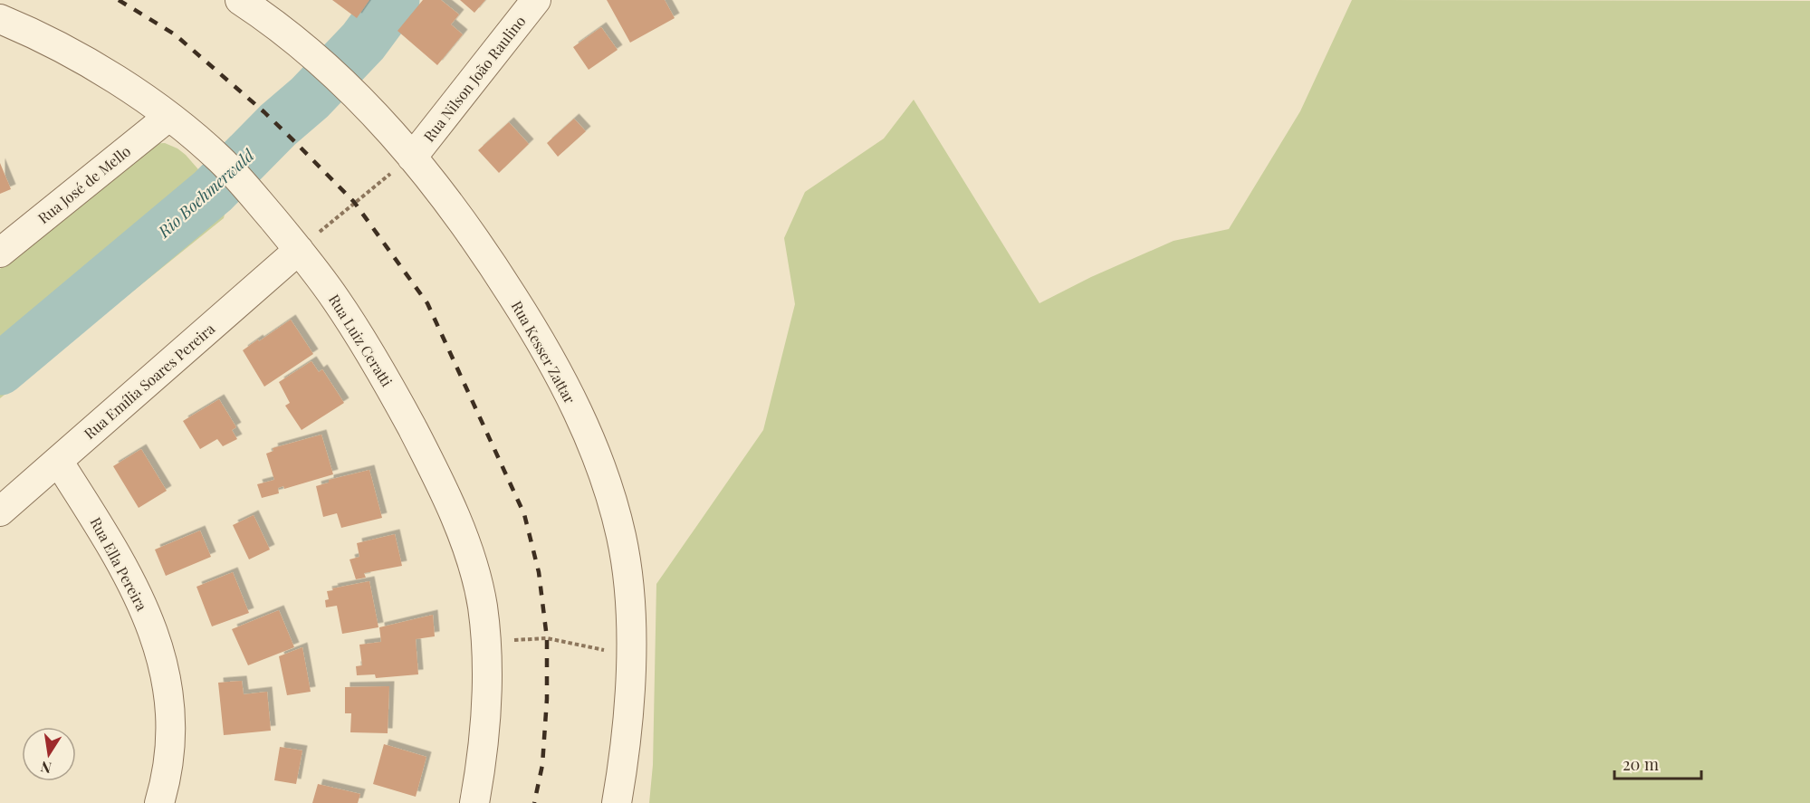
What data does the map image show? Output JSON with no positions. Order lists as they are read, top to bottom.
{
  "streets": {
    "street": [
      "Rua Nilson João Raulino",
      "Rua José de Mello",
      "Rua Luiz Ceratti",
      "Rua Kesser Zattar",
      "Rua Emília Soares Pereira",
      "Rua Ella Pereira"
    ]
  },
  "crossings": [
    ["Rua Nilson João Raulino", "Rua Kesser Zattar"],
    ["Rua José de Mello", "Rua Luiz Ceratti"],
    ["Rua Luiz Ceratti", "Rua Emília Soares Pereira"],
    ["Rua Emília Soares Pereira", "Rua Ella Pereira"]
  ],
  "water": ["Rio Boehmerwald"],
  "scale_bar": "20 m",
  "north": "bottom"
}
